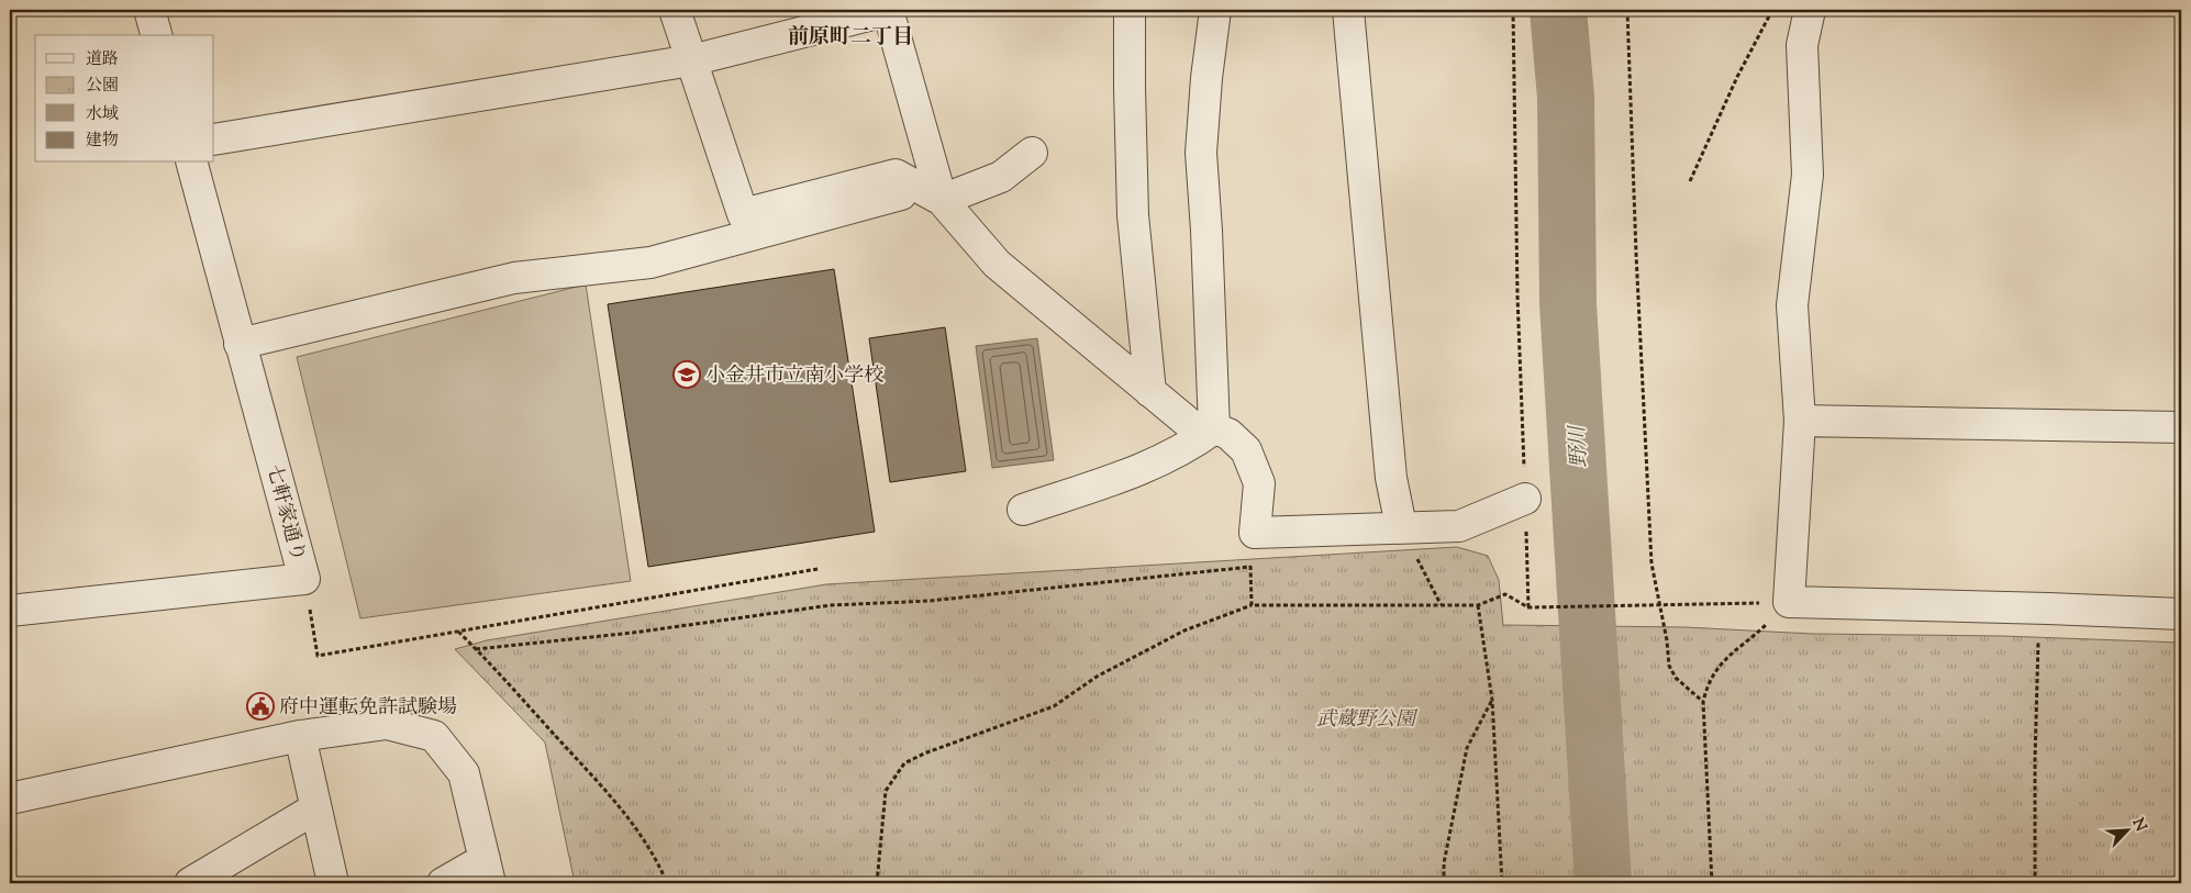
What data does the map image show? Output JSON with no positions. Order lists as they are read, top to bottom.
{
  "streets": {
    "street": ["七軒家通り"]
  },
  "districts": ["前原町二丁目"],
  "water": ["野川"],
  "parks": ["武蔵野公園"],
  "places": {
    "school or university": ["小金井市立南小学校"],
    "public building": ["府中運転免許試験場"]
  },
  "legend": [
    "道路",
    "公園",
    "水域",
    "建物"
  ],
  "north": "top right"
}
